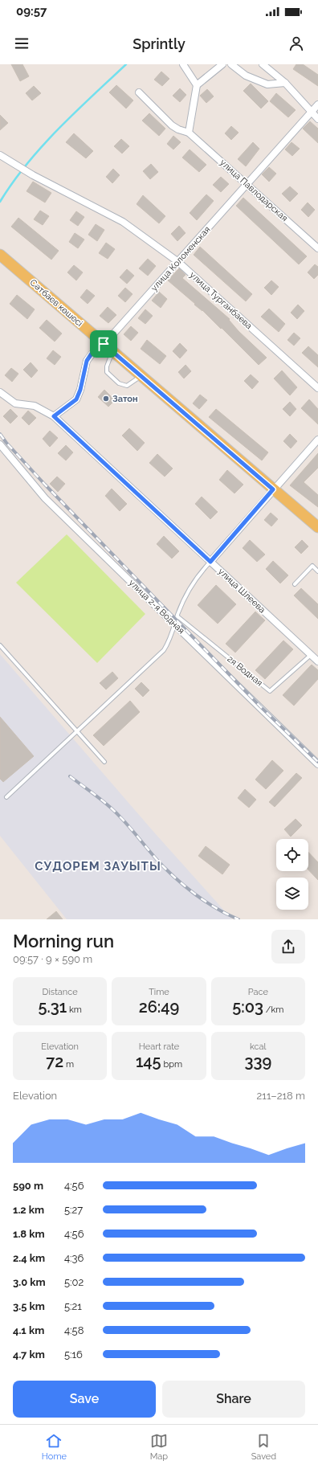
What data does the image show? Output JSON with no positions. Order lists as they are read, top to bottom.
{
  "streets": {
    "main road": ["Сәтбаев көшесі"],
    "street": [
      "улица Павлодарская",
      "улица Коломенская",
      "улица Турганбаева",
      "улица Шлеева",
      "улица 2-я Водная"
    ],
    "lane": ["2я Водная"]
  },
  "crossings": [
    ["улица Павлодарская", "улица Коломенская"],
    ["улица Коломенская", "улица Турганбаева"],
    ["улица Коломенская", "Сәтбаев көшесі"],
    ["улица Коломенская", "улица Шлеева"],
    ["улица Шлеева", "2я Водная"]
  ],
  "districts": ["СУДОРЕМ ЗАУЫТЫ"],
  "places": ["Затон"],
  "page": {
    "status": "09:57",
    "header": "Sprintly",
    "heading": ["Morning run", "09:57 · 9 × 590 m"],
    "stats": [
      ["Distance", "5.31 km"],
      ["Time", "26:49"],
      ["Pace", "5:03 /km"],
      ["Elevation", "72 m"],
      ["Heart rate", "145 bpm"],
      ["kcal", "339"]
    ],
    "chart": ["Elevation", "211–218 m"],
    "list": [
      {
        "name": "590 m",
        "note": "4:56"
      },
      {
        "name": "1.2 km",
        "note": "5:27"
      },
      {
        "name": "1.8 km",
        "note": "4:56"
      },
      {
        "name": "2.4 km",
        "note": "4:36"
      },
      {
        "name": "3.0 km",
        "note": "5:02"
      },
      {
        "name": "3.5 km",
        "note": "5:21"
      },
      {
        "name": "4.1 km",
        "note": "4:58"
      },
      {
        "name": "4.7 km",
        "note": "5:16"
      }
    ],
    "buttons": ["Save", "Share"],
    "tabs": ["Home", "Map", "Saved"]
  }
}
